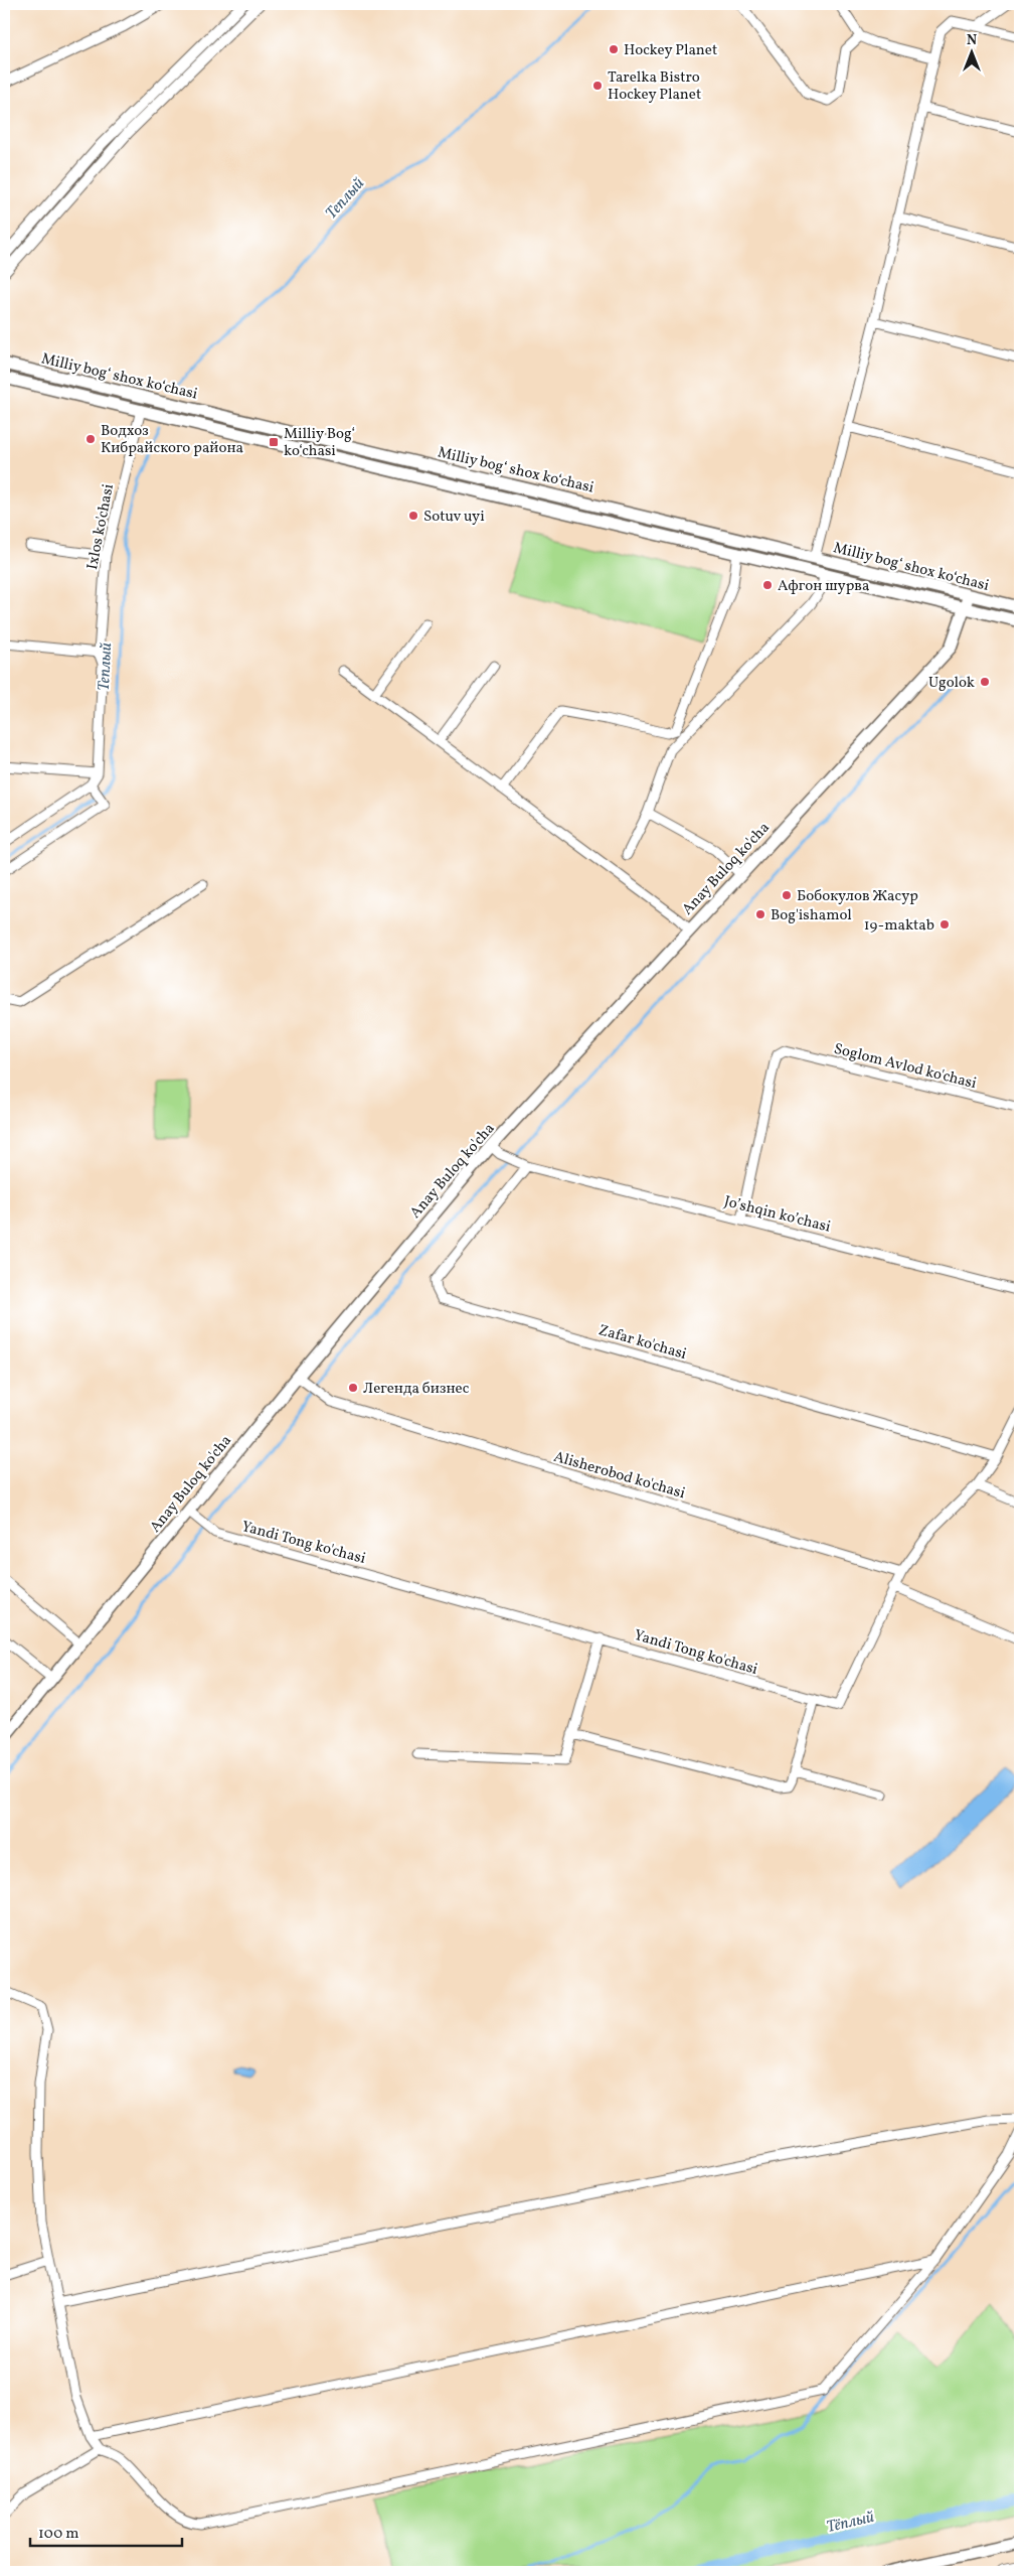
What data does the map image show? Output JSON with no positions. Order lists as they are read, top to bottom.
{
  "streets": {
    "main road": ["Milliy bog‘ shox ko‘chasi", "Anay Buloq ko'cha"],
    "street": [
      "Ixlos ko'chasi",
      "Soglom Avlod ko'chasi",
      "Joʼshqin koʼchasi",
      "Zafar ko'chasi",
      "Alisherobod ko'chasi",
      "Yandi Tong ko'chasi"
    ]
  },
  "crossings": [
    ["Milliy bog‘ shox ko‘chasi", "Ixlos ko'chasi"],
    ["Milliy bog‘ shox ko‘chasi", "Anay Buloq ko'cha"],
    ["Anay Buloq ko'cha", "Joʼshqin koʼchasi"],
    ["Anay Buloq ko'cha", "Alisherobod ko'chasi"],
    ["Anay Buloq ko'cha", "Yandi Tong ko'chasi"],
    ["Soglom Avlod ko'chasi", "Joʼshqin koʼchasi"],
    ["Joʼshqin koʼchasi", "Zafar ko'chasi"],
    ["Zafar ko'chasi", "Yandi Tong ko'chasi"],
    ["Alisherobod ko'chasi", "Yandi Tong ko'chasi"]
  ],
  "water": ["Теплый", "Тёплый"],
  "places": {
    "other": [
      "Hockey Planet",
      "Tarelka Bistro Hockey Planet",
      "Водхоз Кибрайского района",
      "Sotuv uyi",
      "Афгон шурва",
      "Ugolok",
      "Бобокулов Жасур",
      "Bog'ishamol",
      "19-maktab",
      "Легенда бизнес"
    ],
    "transit": ["Milliy Bogʻ koʻchasi"]
  },
  "scale_bar": "100 m",
  "north": "top"
}
